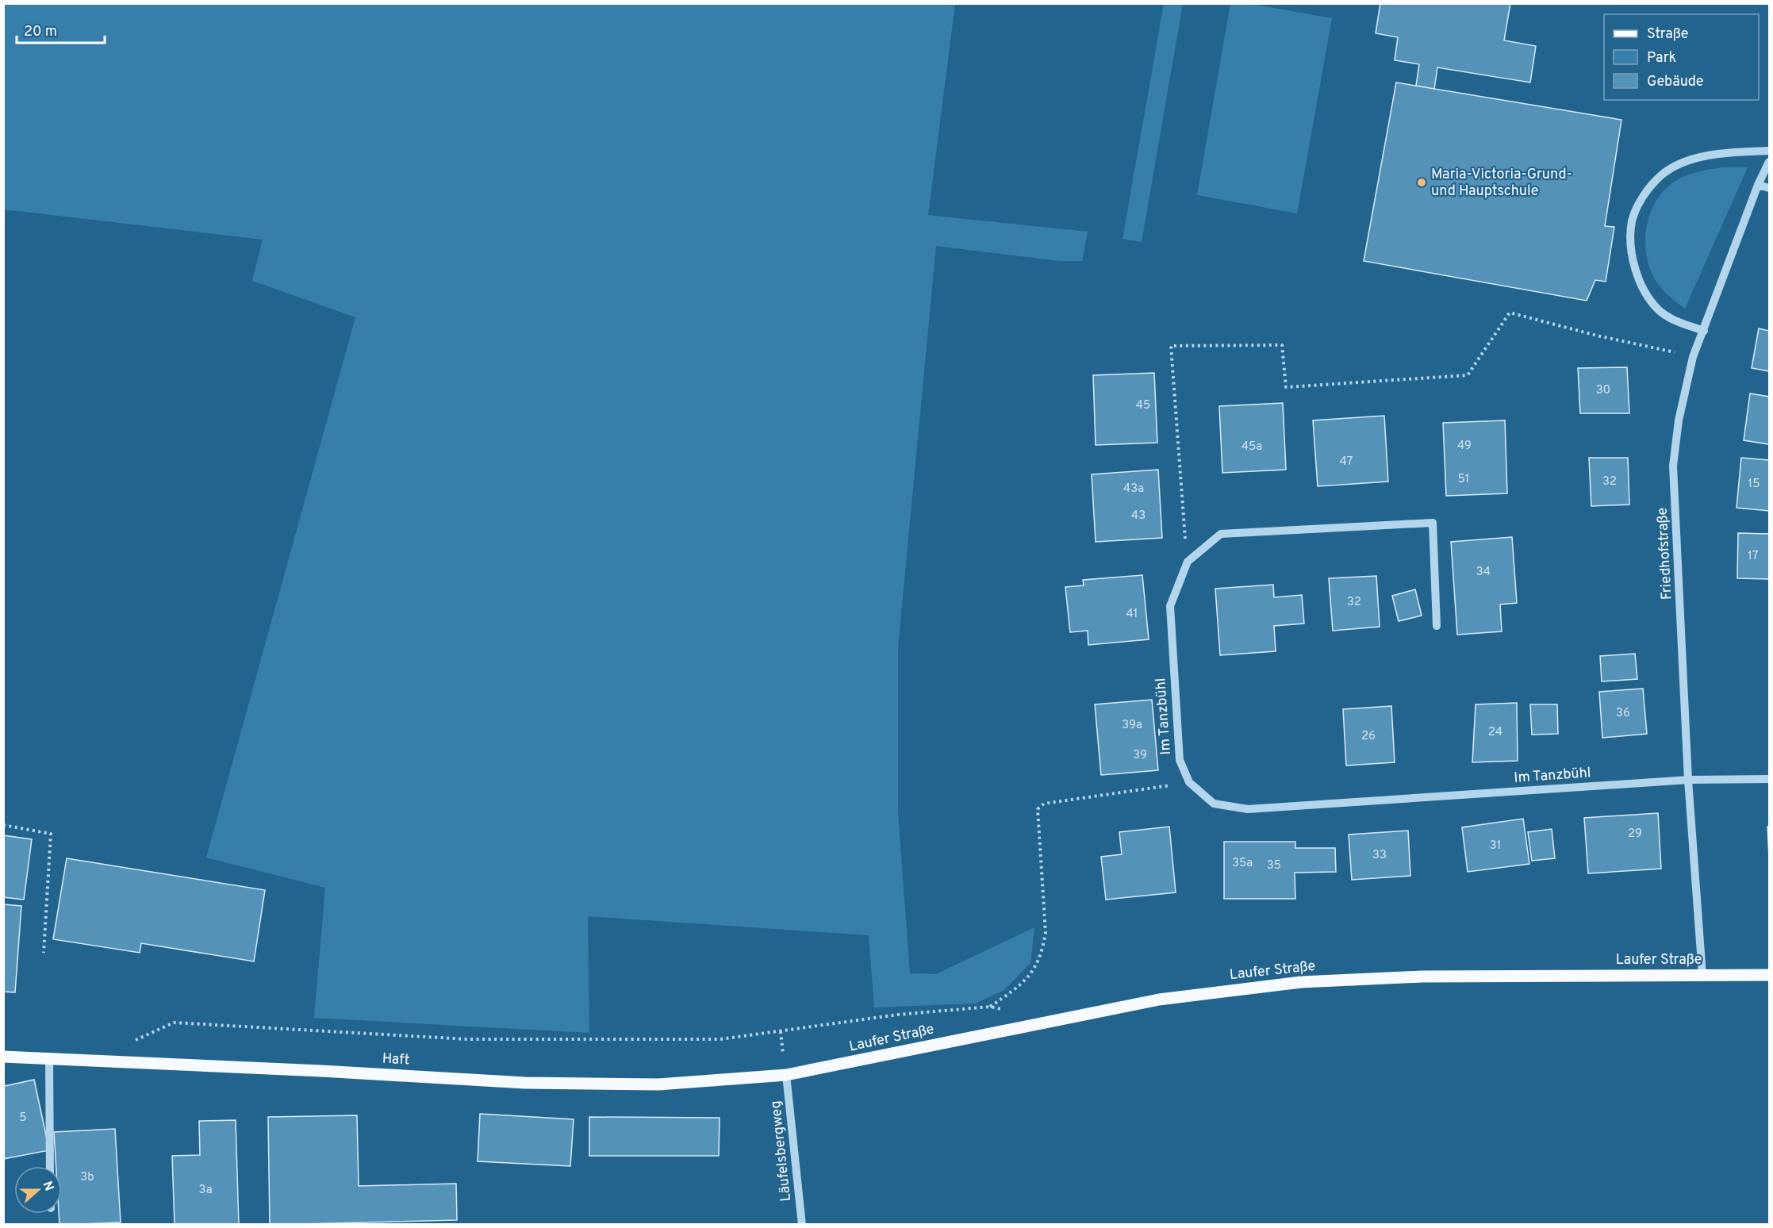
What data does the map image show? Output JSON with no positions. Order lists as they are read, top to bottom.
{
  "streets": {
    "main road": ["Laufer Straße", "Haft"],
    "street": ["Friedhofstraße", "Im Tanzbühl", "Läufelsbergweg"]
  },
  "crossings": [
    ["Friedhofstraße", "Im Tanzbühl"],
    ["Friedhofstraße", "Laufer Straße"],
    ["Laufer Straße", "Haft"],
    ["Laufer Straße", "Läufelsbergweg"],
    ["Haft", "Läufelsbergweg"]
  ],
  "places": ["Maria-Victoria-Grund- und Hauptschule"],
  "house_numbers": [
    "30",
    "45",
    "49",
    "45a",
    "47",
    "51",
    "32",
    "15",
    "43a",
    "43",
    "17",
    "34",
    "32",
    "41",
    "36",
    "39a",
    "24",
    "26",
    "39",
    "29",
    "31",
    "33",
    "35a",
    "35",
    "5",
    "3b",
    "3a"
  ],
  "legend": ["Straße", "Park", "Gebäude"],
  "scale_bar": "20 m",
  "north": "right"
}
